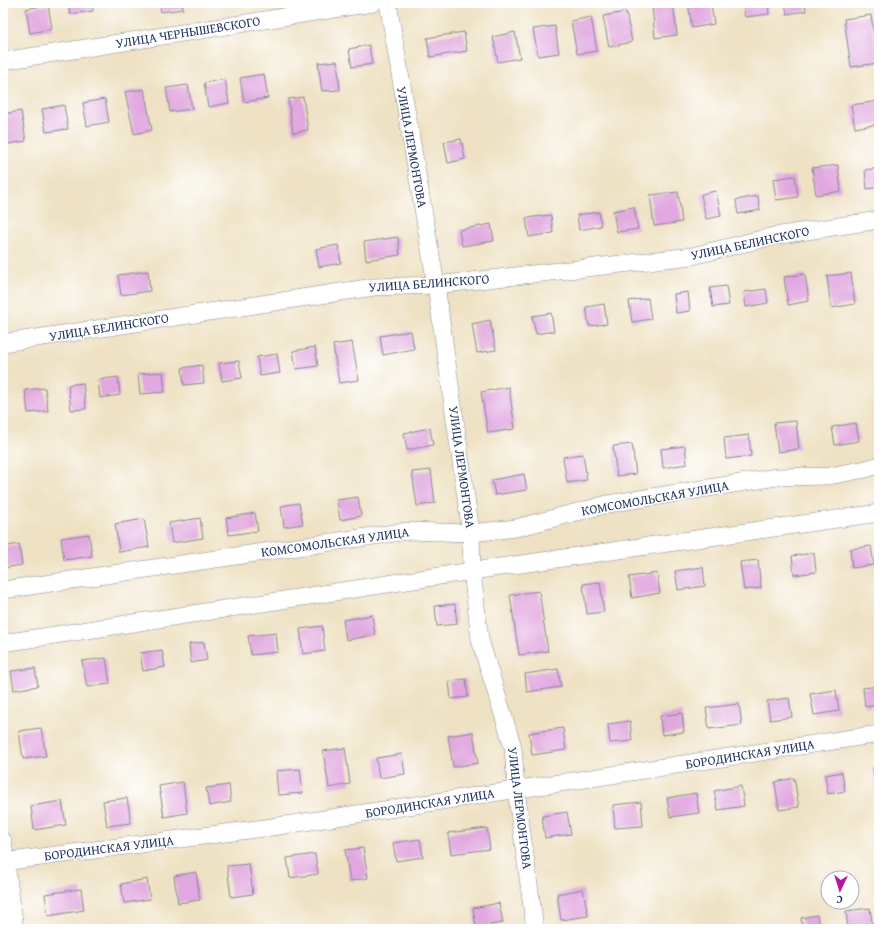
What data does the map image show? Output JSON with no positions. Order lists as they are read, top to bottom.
{
  "streets": {
    "street": [
      "УЛИЦА ЧЕРНЫШЕВСКОГО",
      "УЛИЦА ЛЕРМОНТОВА",
      "УЛИЦА БЕЛИНСКОГО",
      "КОМСОМОЛЬСКАЯ УЛИЦА",
      "БОРОДИНСКАЯ УЛИЦА"
    ]
  },
  "crossings": [
    ["УЛИЦА ЛЕРМОНТОВА", "УЛИЦА БЕЛИНСКОГО"],
    ["УЛИЦА ЛЕРМОНТОВА", "КОМСОМОЛЬСКАЯ УЛИЦА"],
    ["УЛИЦА ЛЕРМОНТОВА", "БОРОДИНСКАЯ УЛИЦА"]
  ],
  "north": "bottom"
}
